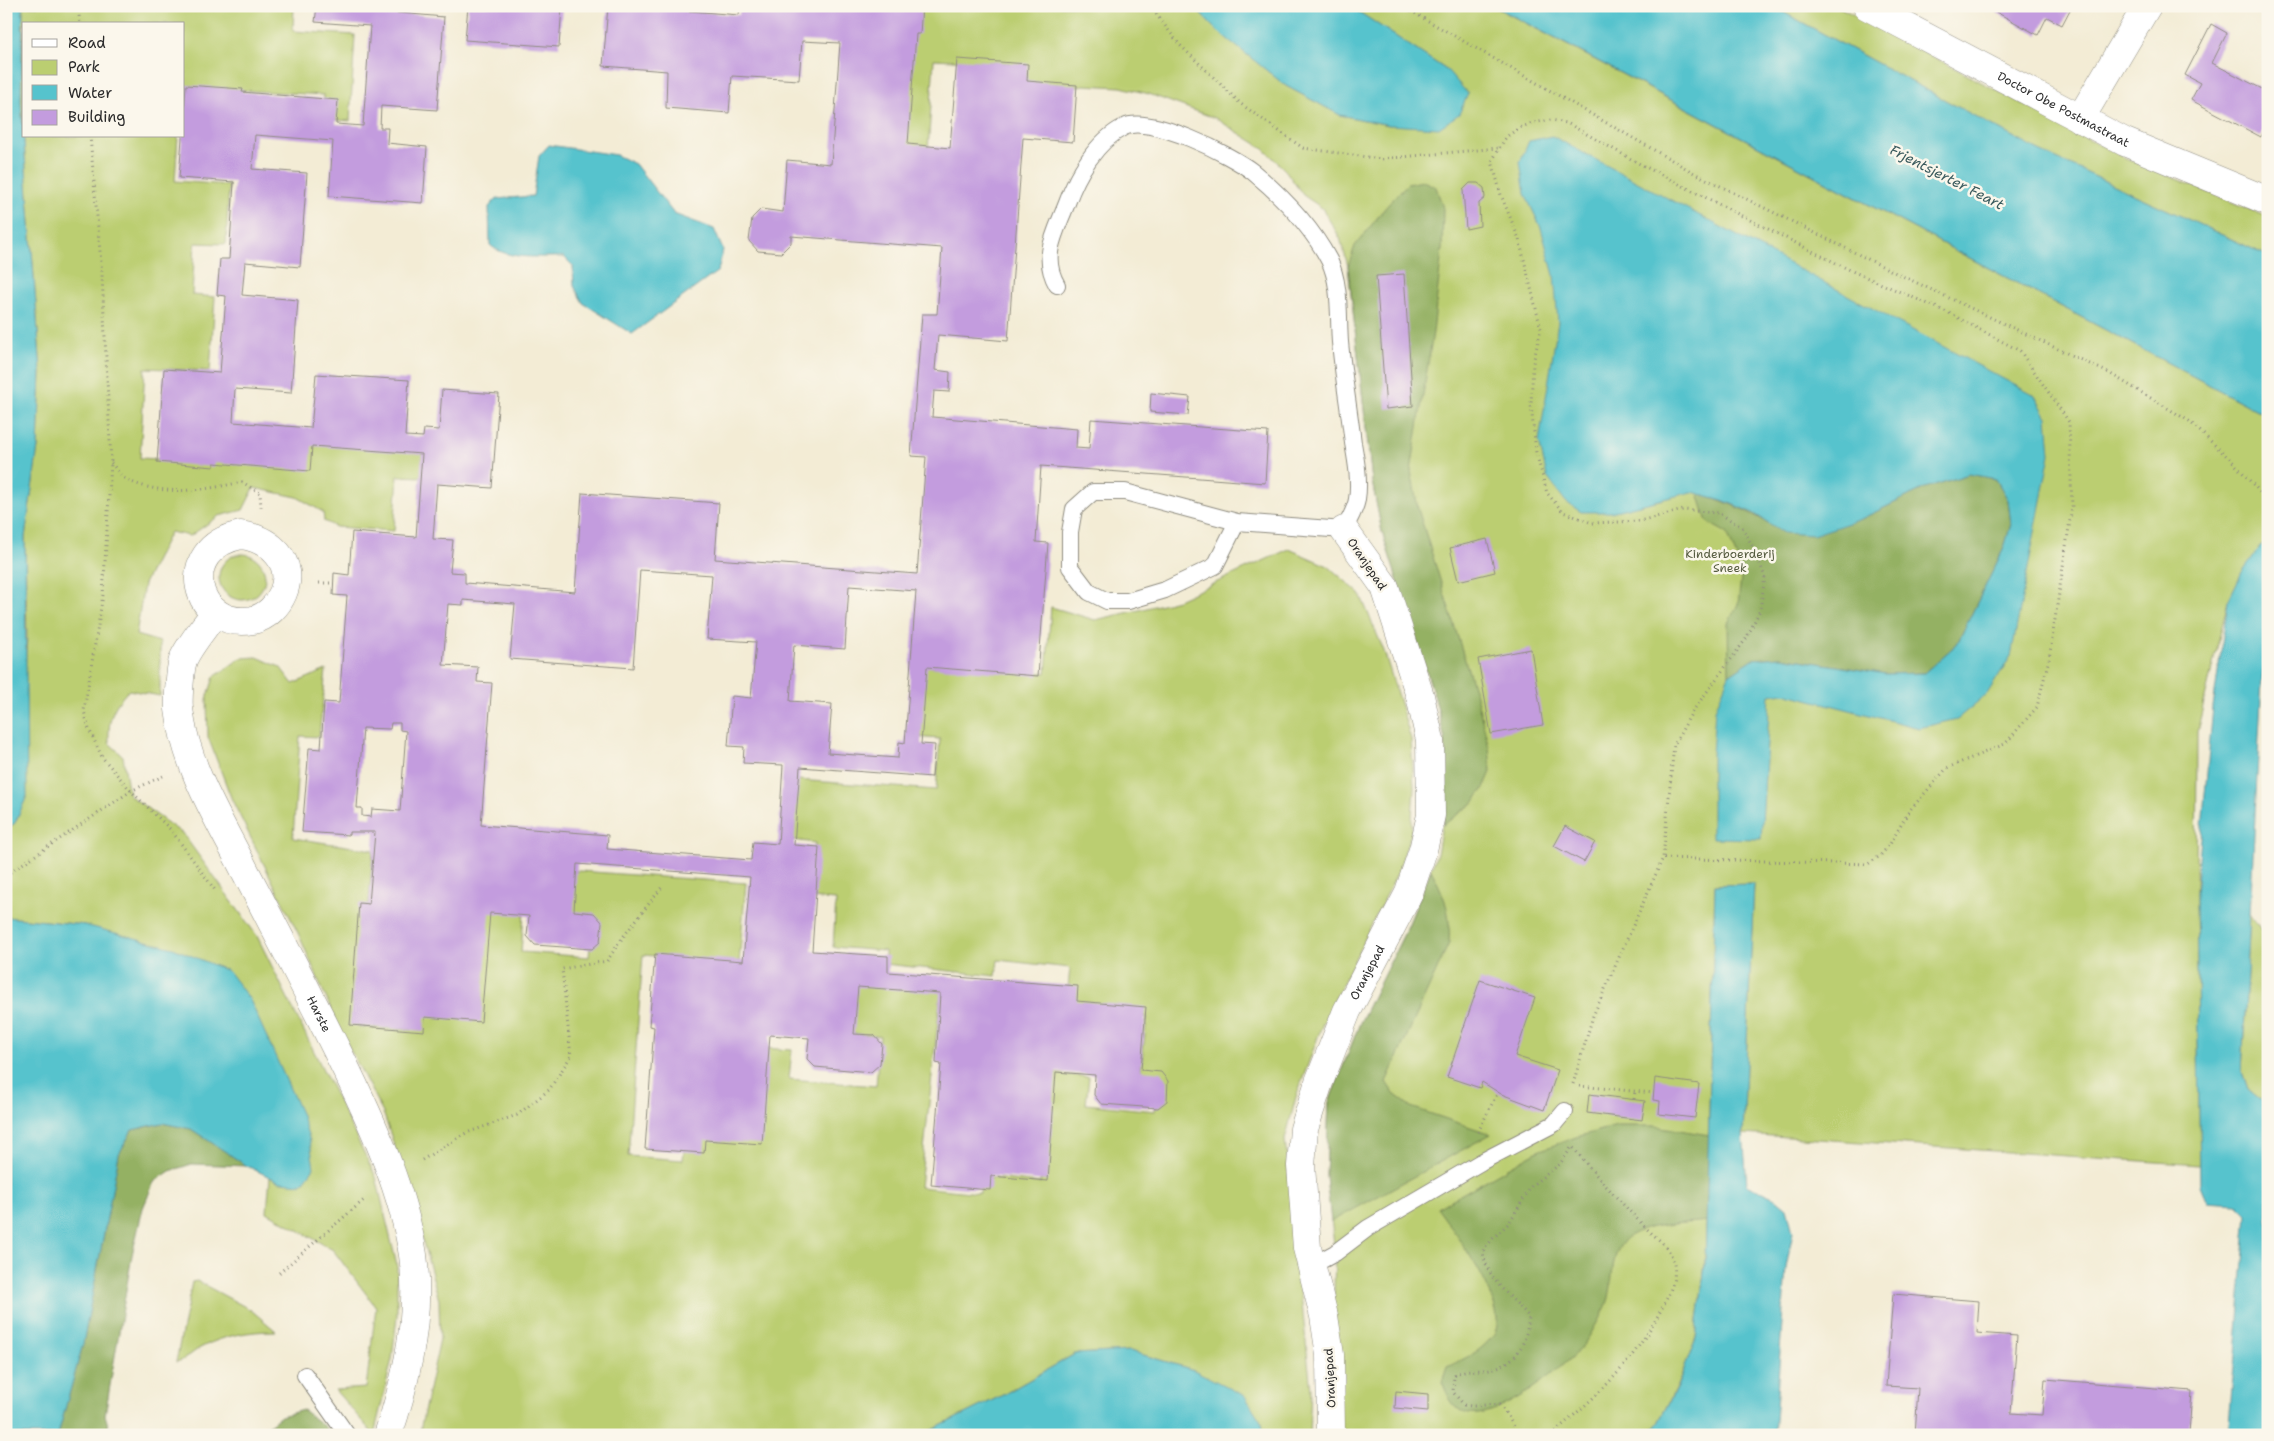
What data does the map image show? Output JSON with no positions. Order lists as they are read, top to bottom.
{
  "streets": {
    "street": ["Doctor Obe Postmastraat", "Oranjepad", "Harste"]
  },
  "water": ["Frjentsjerter Feart"],
  "parks": ["Kinderboerderij Sneek"],
  "legend": [
    "Road",
    "Park",
    "Water",
    "Building"
  ]
}
